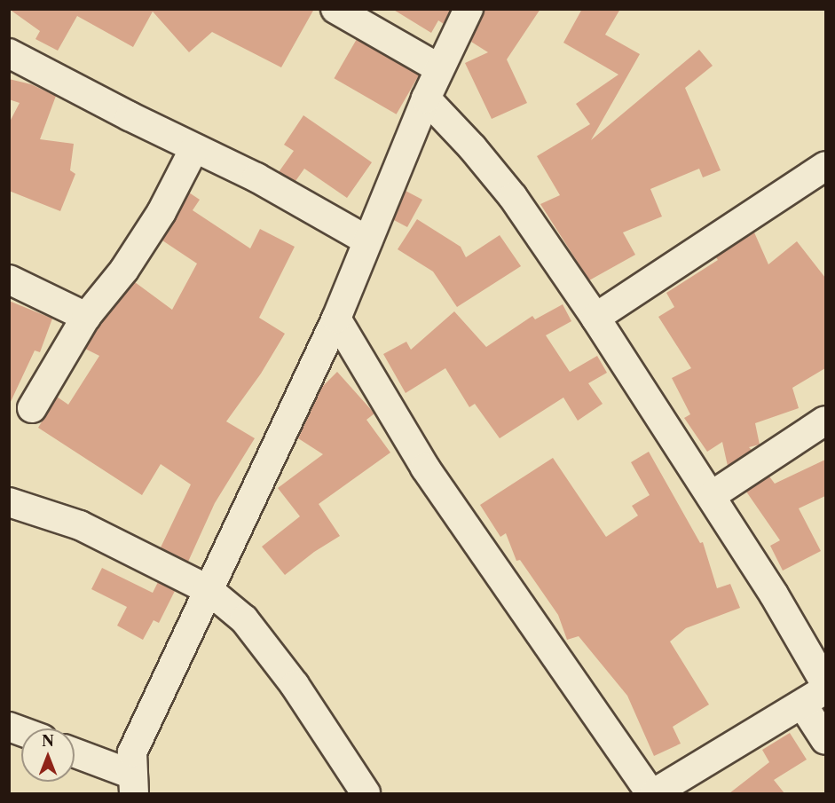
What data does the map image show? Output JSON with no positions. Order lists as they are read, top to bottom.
{
  "north": "top"
}
